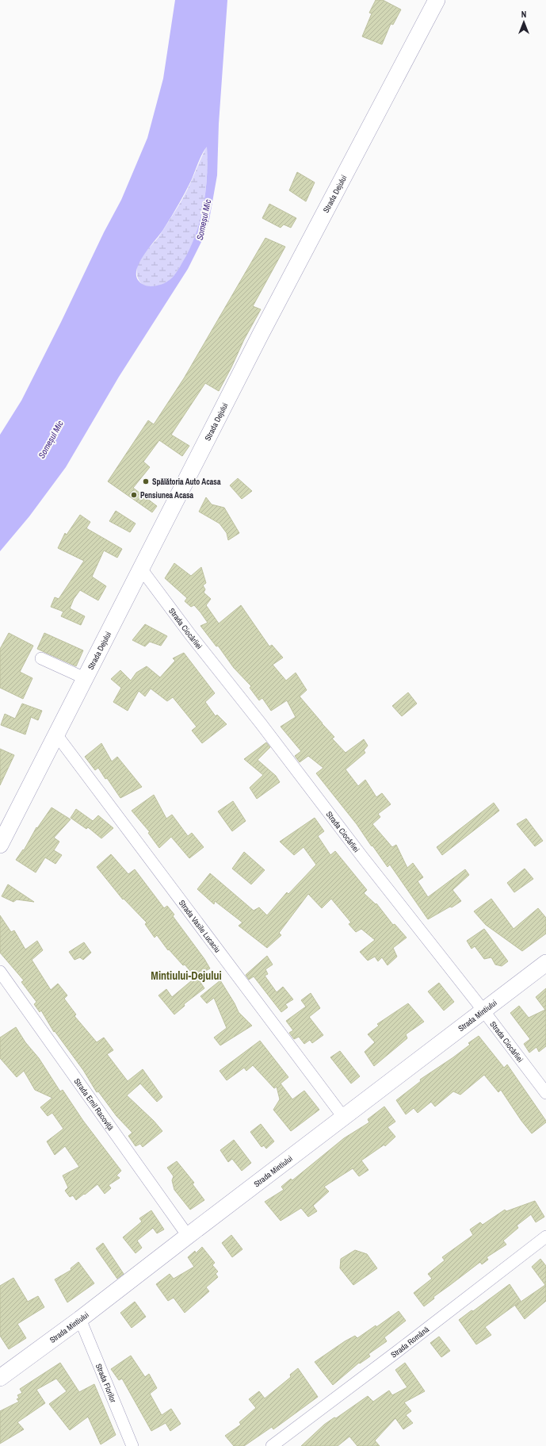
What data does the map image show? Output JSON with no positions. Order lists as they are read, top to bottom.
{
  "streets": {
    "main road": ["Strada Dejului", "Strada Mintiului"],
    "street": [
      "Strada Ciocârliei",
      "Strada Vasile Lucaciu",
      "Strada Emil Racoviță",
      "Strada Română",
      "Strada Florilor"
    ]
  },
  "crossings": [
    ["Strada Dejului", "Strada Ciocârliei"],
    ["Strada Dejului", "Strada Vasile Lucaciu"],
    ["Strada Ciocârliei", "Strada Mintiului"],
    ["Strada Vasile Lucaciu", "Strada Mintiului"],
    ["Strada Mintiului", "Strada Emil Racoviță"],
    ["Strada Mintiului", "Strada Florilor"]
  ],
  "districts": ["Mintiului-Dejului"],
  "water": ["Someșul Mic"],
  "places": ["Spălătoria Auto Acasa", "Pensiunea Acasa"],
  "north": "top"
}
